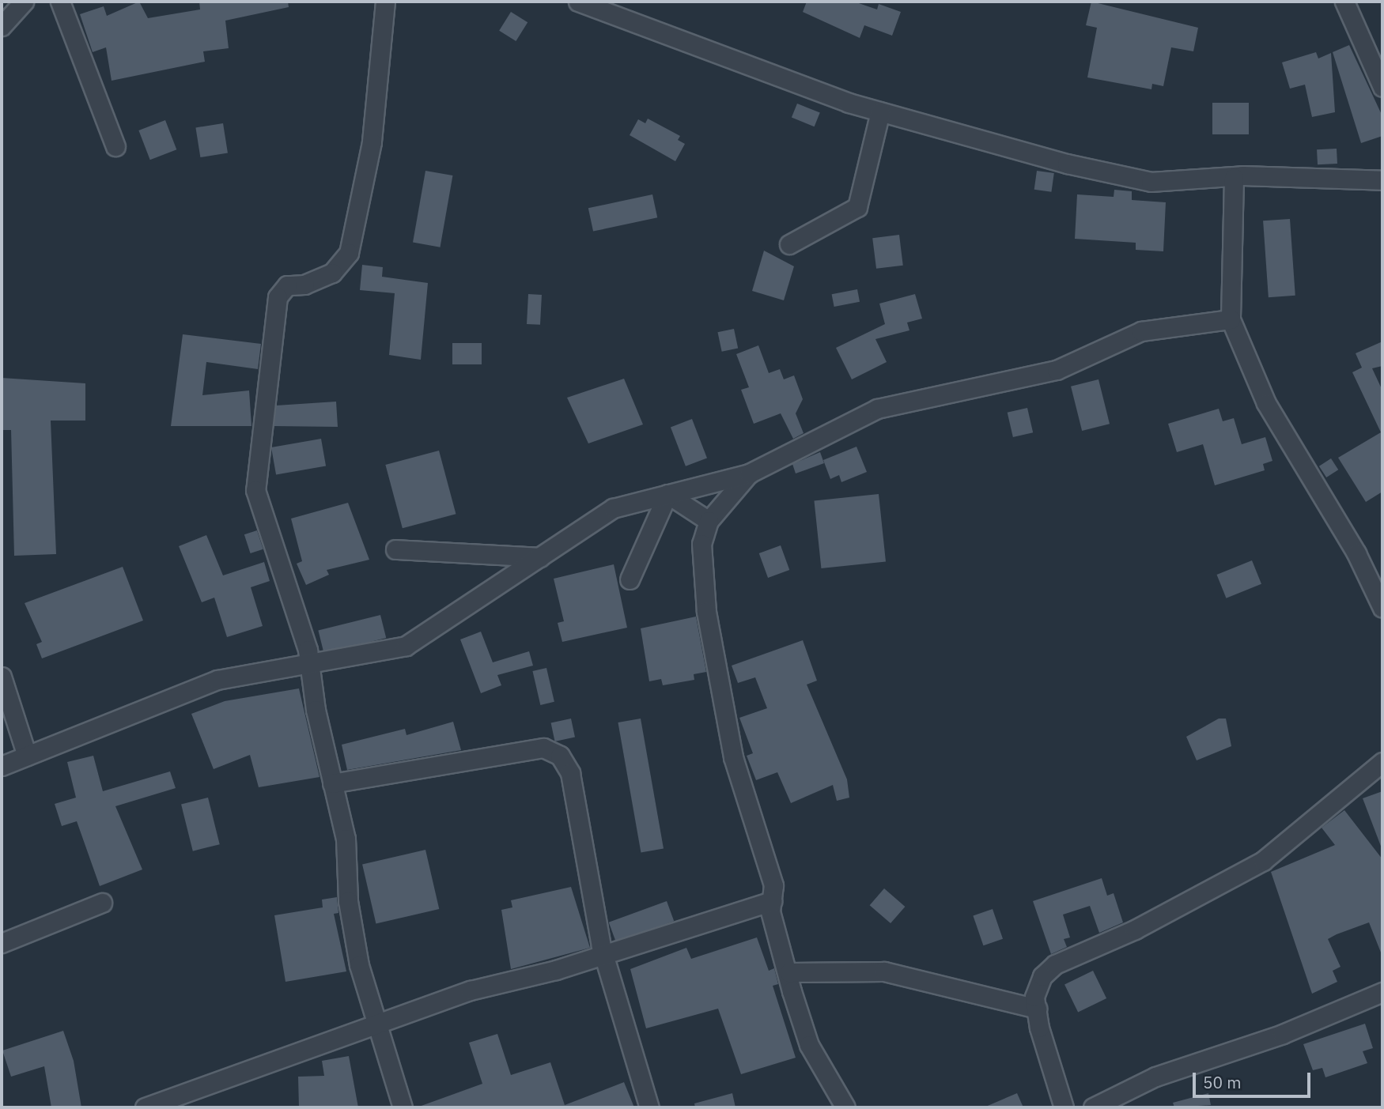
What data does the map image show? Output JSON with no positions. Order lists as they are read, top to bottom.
{
  "scale_bar": "50 m"
}
